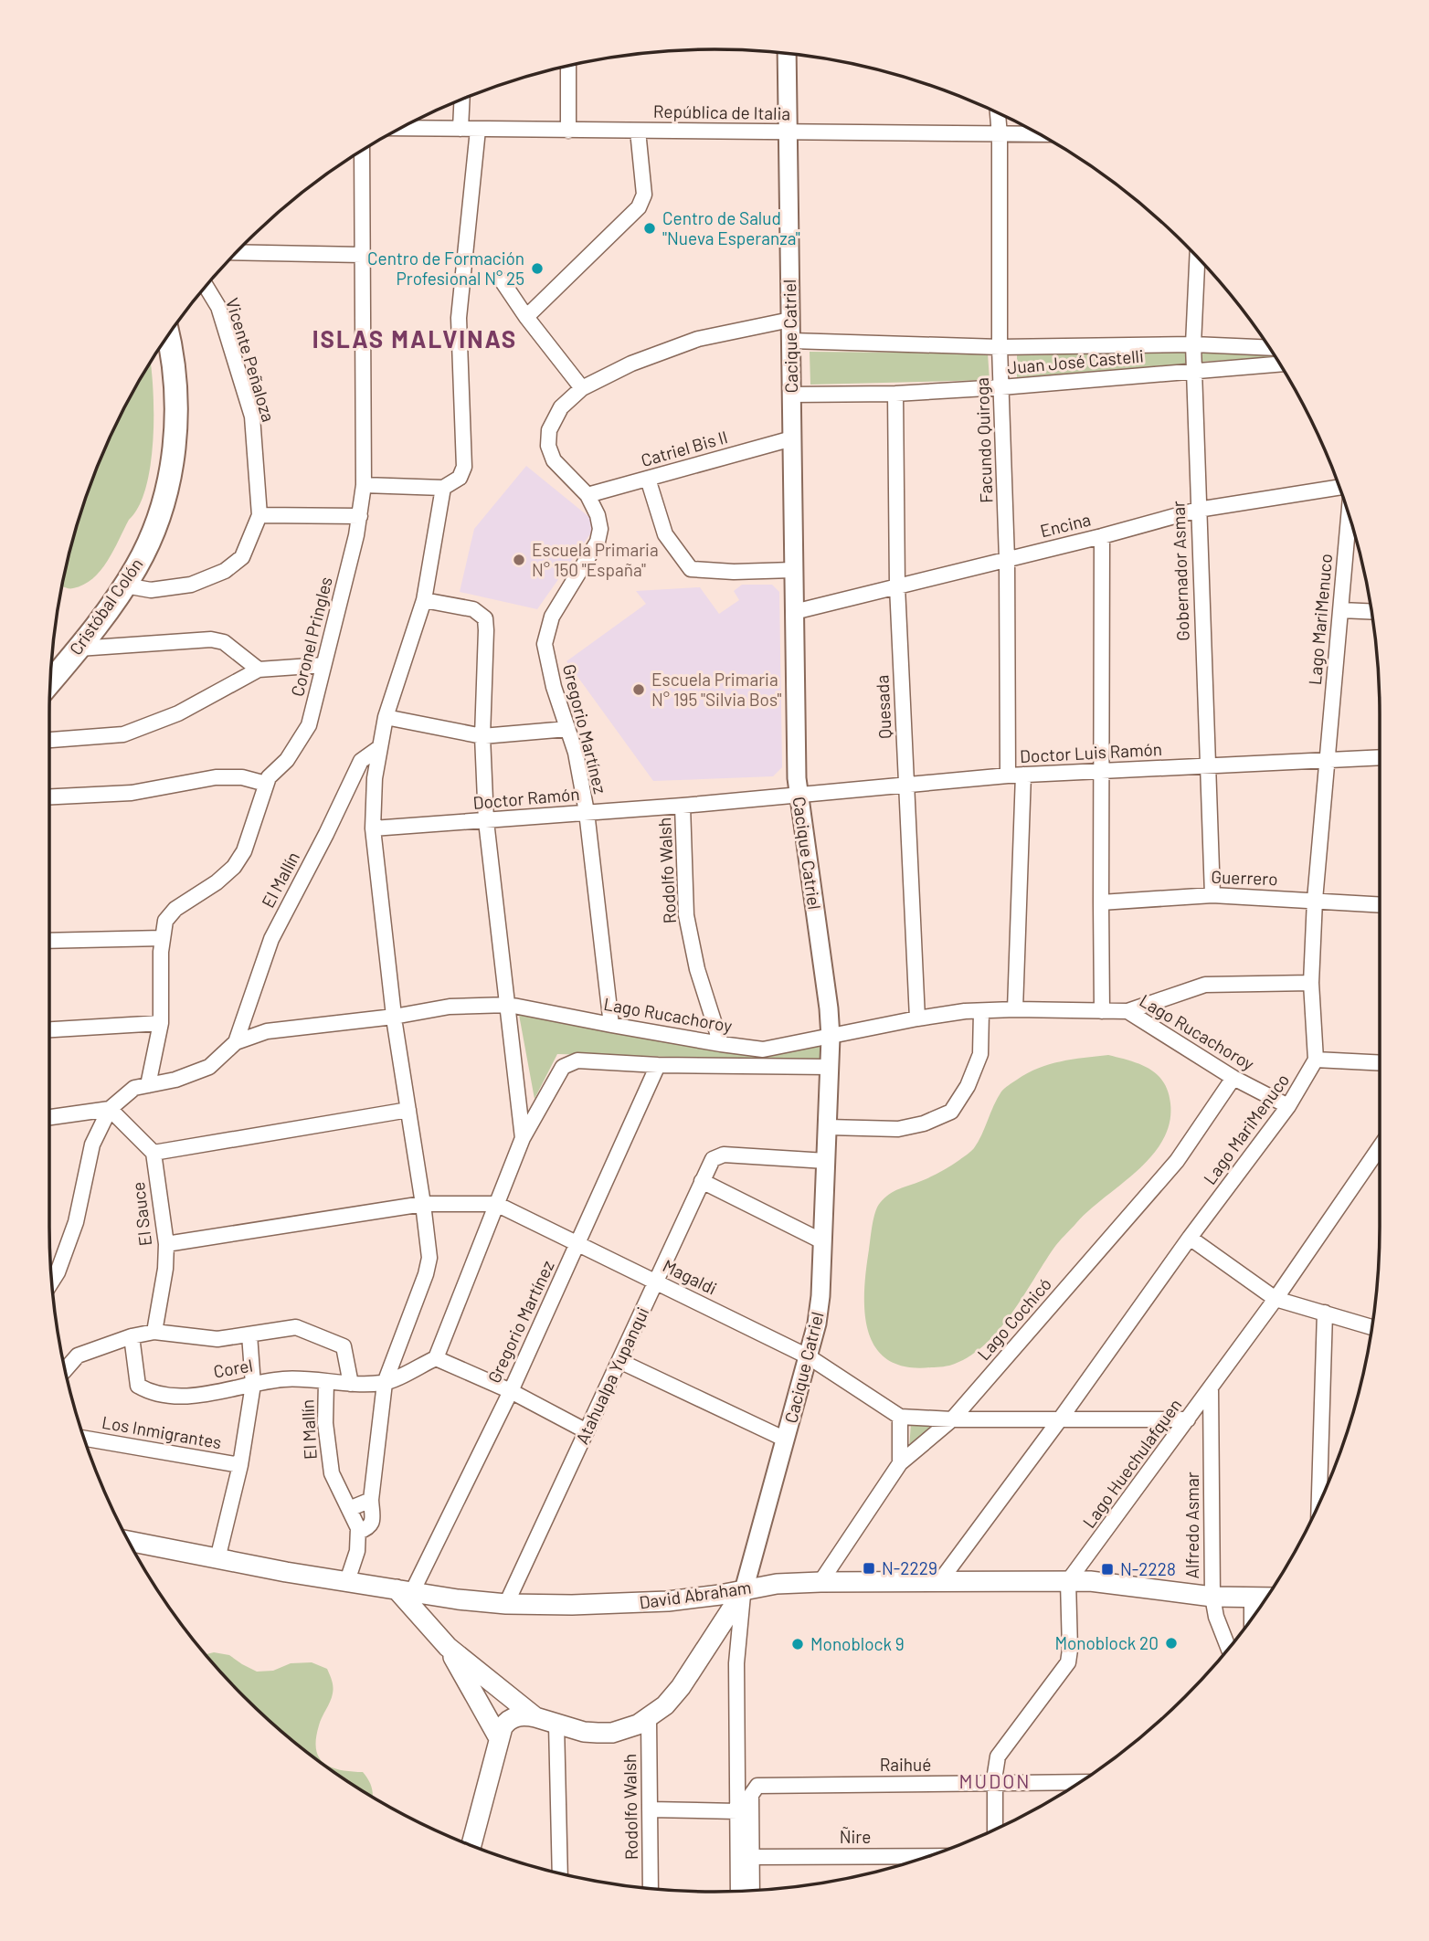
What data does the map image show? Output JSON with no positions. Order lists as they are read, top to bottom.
{
  "streets": {
    "main road": ["Cristóbal Colón", "David Abraham"],
    "street": [
      "República de Italia",
      "Cacique Catriel",
      "Vicente Peñaloza",
      "Juan José Castelli",
      "Facundo Quiroga",
      "Catriel Bis II",
      "Encina",
      "Gobernador Asmar",
      "Lago MariMenuco",
      "Coronel Pringles",
      "Quesada",
      "Gregorio Martínez",
      "Doctor Luis Ramón",
      "Doctor Ramón",
      "Rodolfo Walsh",
      "Guerrero",
      "El Mallín",
      "Lago Rucachoroy",
      "El Sauce",
      "Magaldi",
      "Lago Cochicó",
      "Corel",
      "Atahualpa Yupanqui",
      "Los Inmigrantes",
      "Lago Huechulafquen",
      "Alfredo Asmar",
      "Raihué",
      "Ñire"
    ]
  },
  "crossings": [
    ["República de Italia", "Cacique Catriel"],
    ["República de Italia", "Facundo Quiroga"],
    ["Cacique Catriel", "Juan José Castelli"],
    ["Cacique Catriel", "Catriel Bis II"],
    ["Cacique Catriel", "Encina"],
    ["Cacique Catriel", "Doctor Luis Ramón"],
    ["Cacique Catriel", "Doctor Ramón"],
    ["Cacique Catriel", "Lago Rucachoroy"],
    ["Cacique Catriel", "Magaldi"],
    ["Cacique Catriel", "Atahualpa Yupanqui"],
    ["Cacique Catriel", "David Abraham"],
    ["Vicente Peñaloza", "Cristóbal Colón"],
    ["Juan José Castelli", "Facundo Quiroga"],
    ["Juan José Castelli", "Gobernador Asmar"],
    ["Juan José Castelli", "Quesada"],
    ["Facundo Quiroga", "Encina"],
    ["Facundo Quiroga", "Doctor Luis Ramón"],
    ["Catriel Bis II", "Gregorio Martínez"],
    ["Encina", "Gobernador Asmar"],
    ["Encina", "Quesada"],
    ["Gobernador Asmar", "Doctor Luis Ramón"],
    ["Gobernador Asmar", "Guerrero"],
    ["Lago MariMenuco", "Doctor Luis Ramón"],
    ["Lago MariMenuco", "Guerrero"],
    ["Lago MariMenuco", "Lago Rucachoroy"],
    ["Lago MariMenuco", "David Abraham"],
    ["Coronel Pringles", "Lago Rucachoroy"],
    ["Quesada", "Doctor Luis Ramón"],
    ["Quesada", "Lago Rucachoroy"],
    ["Gregorio Martínez", "Doctor Ramón"],
    ["Gregorio Martínez", "Lago Rucachoroy"],
    ["Gregorio Martínez", "Magaldi"],
    ["Gregorio Martínez", "David Abraham"],
    ["Doctor Luis Ramón", "Doctor Ramón"],
    ["Doctor Ramón", "Rodolfo Walsh"],
    ["Rodolfo Walsh", "Lago Rucachoroy"],
    ["El Mallín", "Lago Rucachoroy"],
    ["El Mallín", "Corel"],
    ["Lago Rucachoroy", "Lago Cochicó"],
    ["El Sauce", "Magaldi"],
    ["Magaldi", "Atahualpa Yupanqui"],
    ["Lago Cochicó", "David Abraham"],
    ["Atahualpa Yupanqui", "David Abraham"],
    ["Lago Huechulafquen", "Alfredo Asmar"],
    ["Lago Huechulafquen", "David Abraham"],
    ["Alfredo Asmar", "David Abraham"],
    ["Raihué", "Ñire"]
  ],
  "districts": ["ISLAS MALVINAS", "MUDON"],
  "places": {
    "other": [
      "Centro de Salud \"Nueva Esperanza\"",
      "Centro de Formación Profesional N° 25",
      "Escuela Primaria N° 150 \"España\"",
      "Escuela Primaria N° 195 \"Silvia Bos\"",
      "Monoblock 20",
      "Monoblock 9"
    ],
    "transit": ["N-2229", "N-2228"]
  }
}
